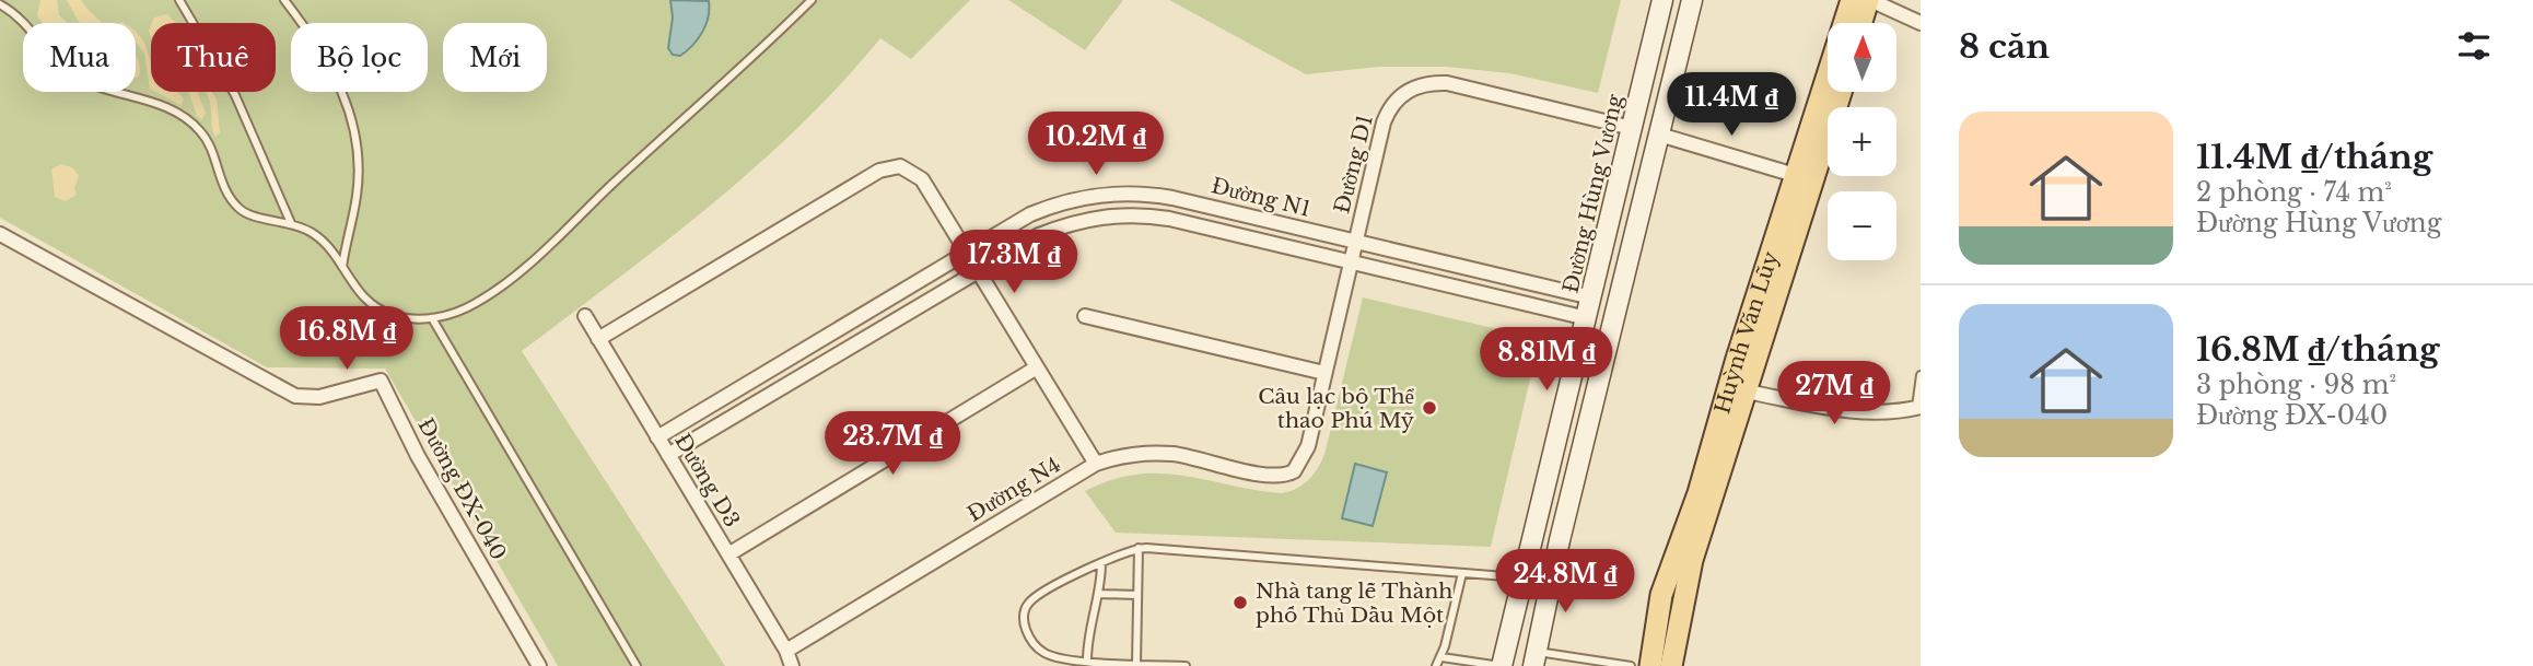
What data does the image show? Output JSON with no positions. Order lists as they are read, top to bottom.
{
  "streets": {
    "main road": ["Đường Hùng Vương", "Huỳnh Văn Lũy"],
    "street": [
      "Đường D1",
      "Đường N1",
      "Đường D3",
      "Đường ĐX-040",
      "Đường N4"
    ]
  },
  "crossings": [
    ["Đường D1", "Đường Hùng Vương"],
    ["Đường D1", "Đường N1"],
    ["Đường D1", "Đường N4"],
    ["Đường Hùng Vương", "Đường N1"],
    ["Đường N1", "Đường D3"],
    ["Đường D3", "Đường N4"]
  ],
  "places": ["Câu lạc bộ Thể thao Phú Mỹ", "Nhà tang lễ Thành phố Thủ Dầu Một"],
  "north": "top",
  "page": {
    "heading": "8 căn",
    "map_buttons": ["+", "−"],
    "chip": [
      "Mua",
      "Thuê",
      "Bộ lọc",
      "Mới"
    ],
    "price": [
      "11.4M ₫",
      "10.2M ₫",
      "17.3M ₫",
      "16.8M ₫",
      "8.81M ₫",
      "27M ₫",
      "23.7M ₫",
      "24.8M ₫"
    ],
    "list": [
      {
        "name": "11.4M ₫/tháng",
        "note": "2 phòng · 74 m² · Đường Hùng Vương"
      },
      {
        "name": "16.8M ₫/tháng",
        "note": "3 phòng · 98 m² · Đường ĐX-040"
      }
    ]
  }
}
